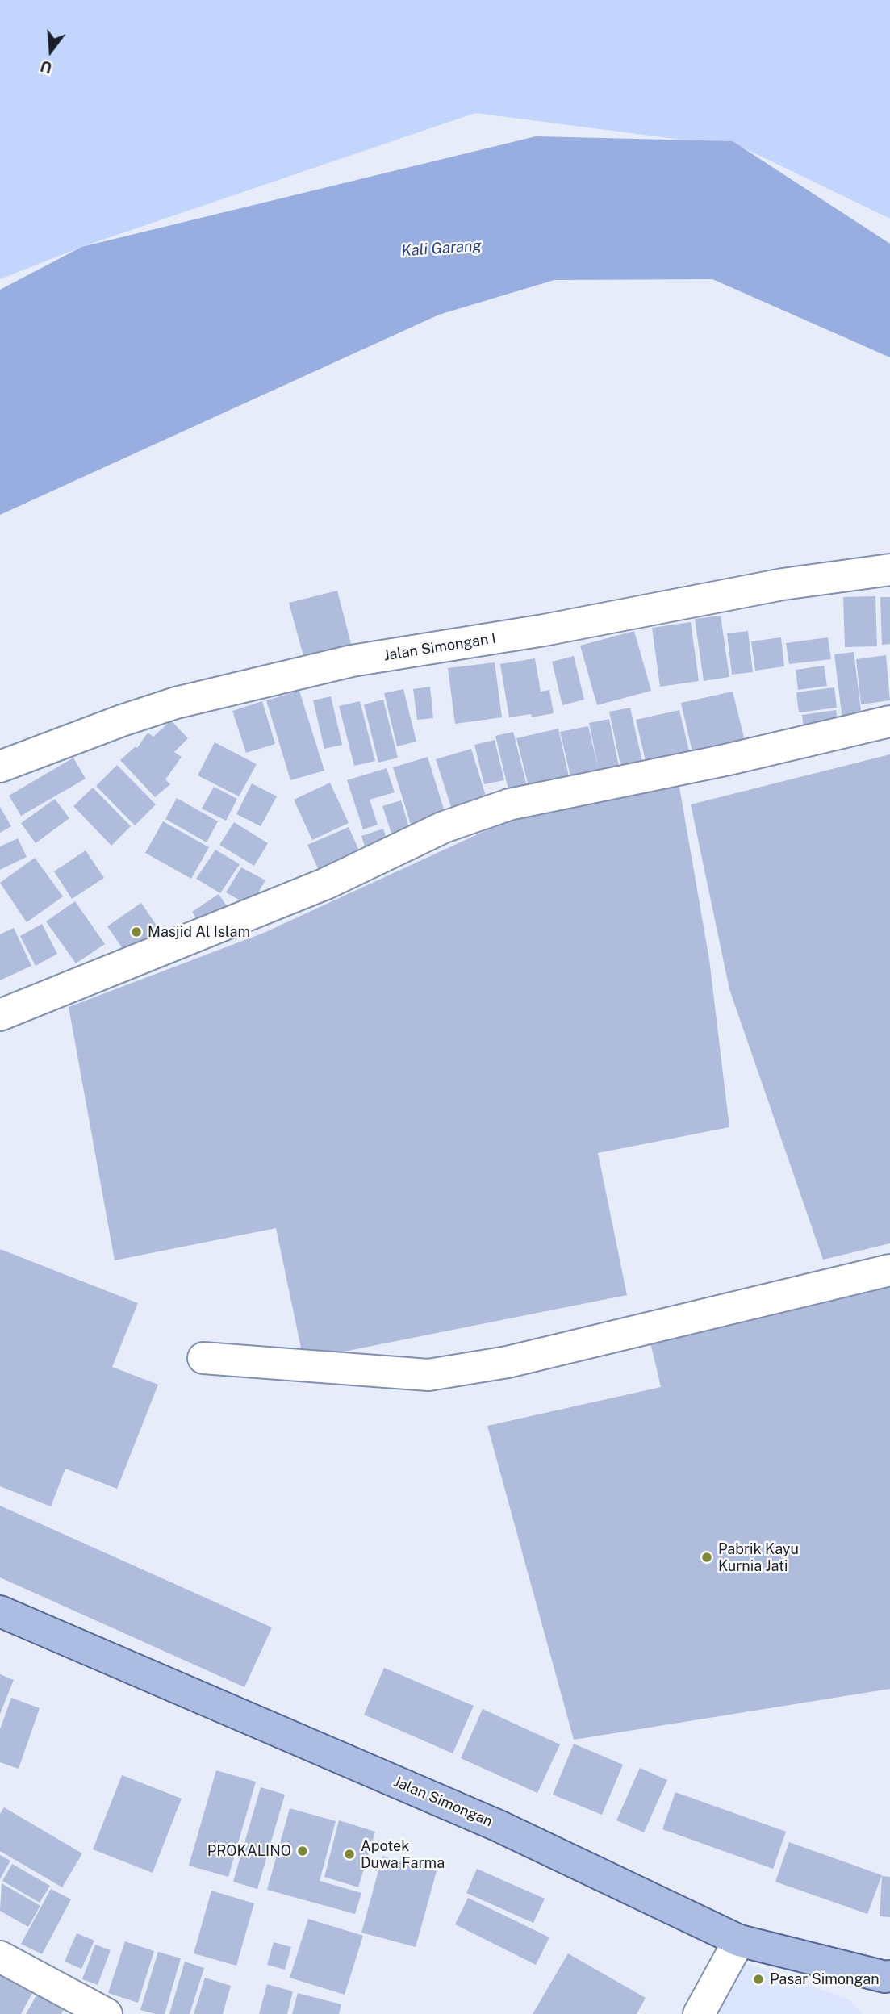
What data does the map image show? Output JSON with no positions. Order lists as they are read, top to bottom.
{
  "streets": {
    "main road": ["Jalan Simongan"],
    "street": ["Jalan Simongan I"]
  },
  "water": ["Kali Garang"],
  "places": [
    "Masjid Al Islam",
    "Pabrik Kayu Kurnia Jati",
    "PROKALINO",
    "Apotek Duwa Farma",
    "Pasar Simongan"
  ],
  "north": "bottom"
}
